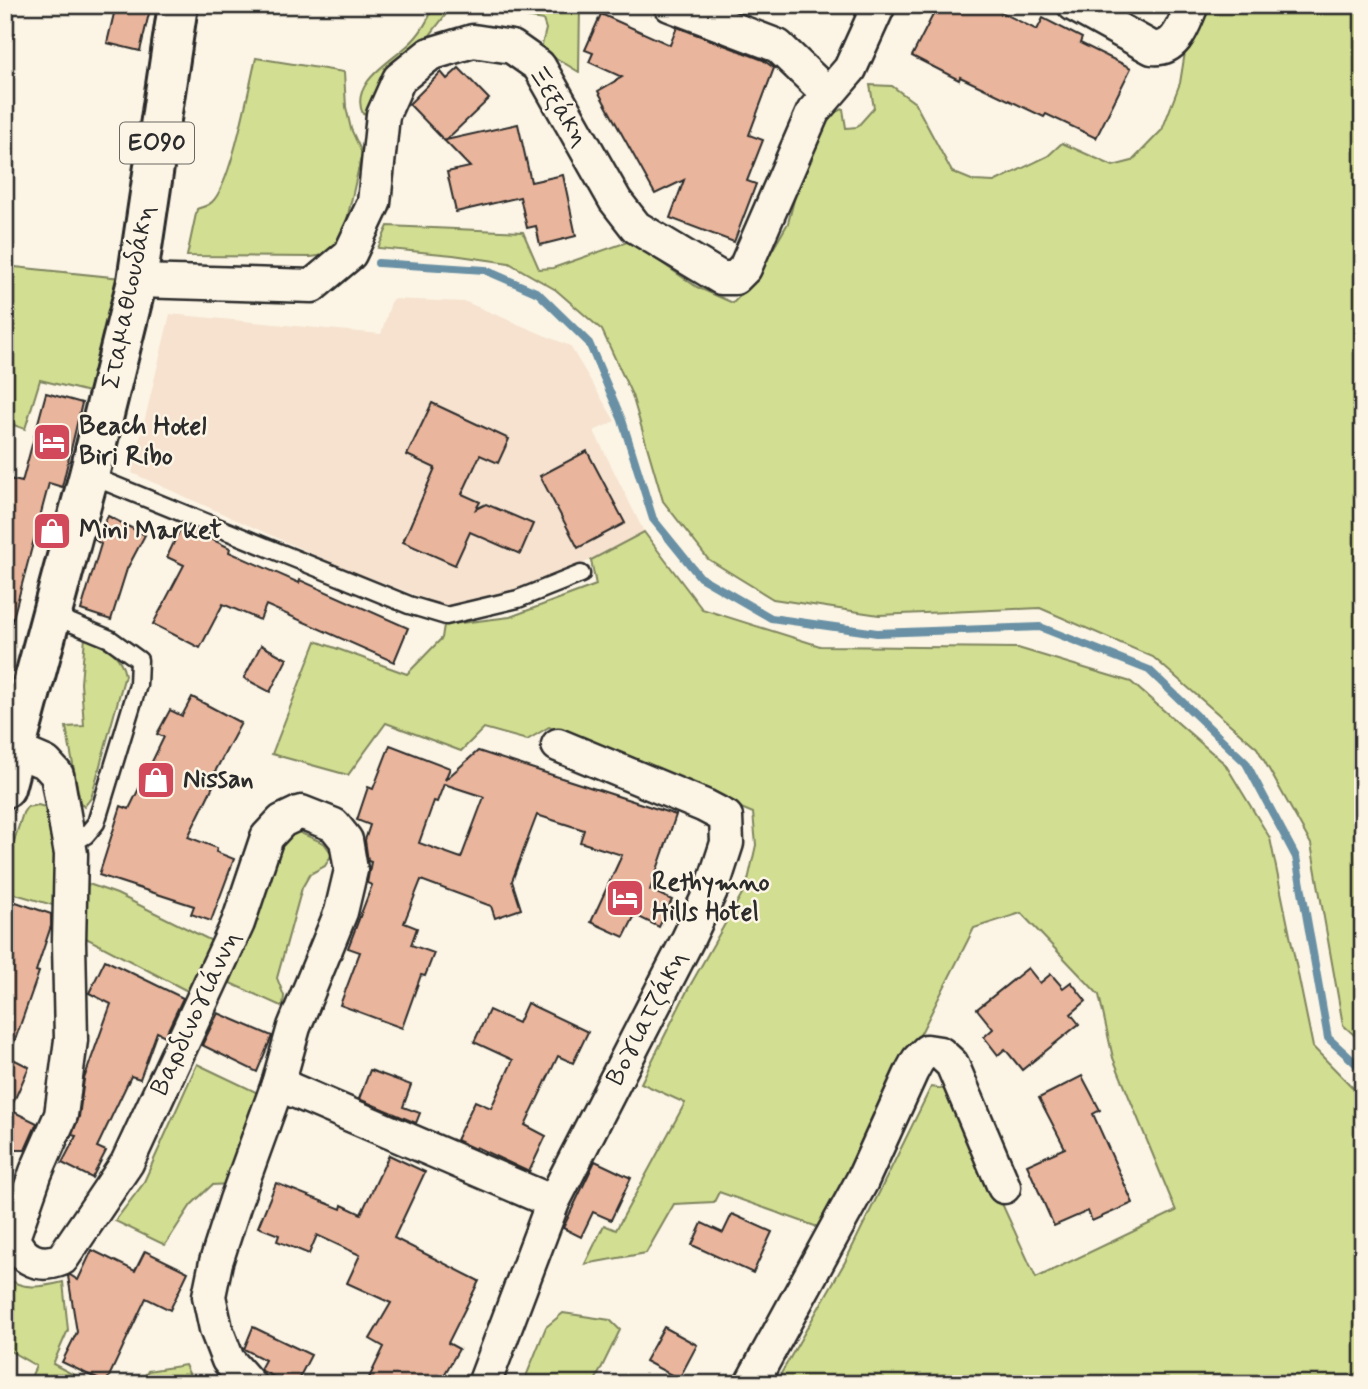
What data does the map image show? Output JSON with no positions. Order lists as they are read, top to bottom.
{
  "streets": {
    "main road": ["ΕΟ90", "Σταμαθιουδάκη"],
    "street": ["Ξεξάκη", "Βαρδινογιάννη", "Βογιατζάκη"]
  },
  "crossings": [
    ["Ξεξάκη", "Σταμαθιουδάκη"],
    ["Σταμαθιουδάκη", "Βαρδινογιάννη"]
  ],
  "places": {
    "hotel": ["Beach Hotel Biri Ribo", "Rethymno Hills Hotel"],
    "shop": ["Mini Market", "Nissan"]
  }
}
